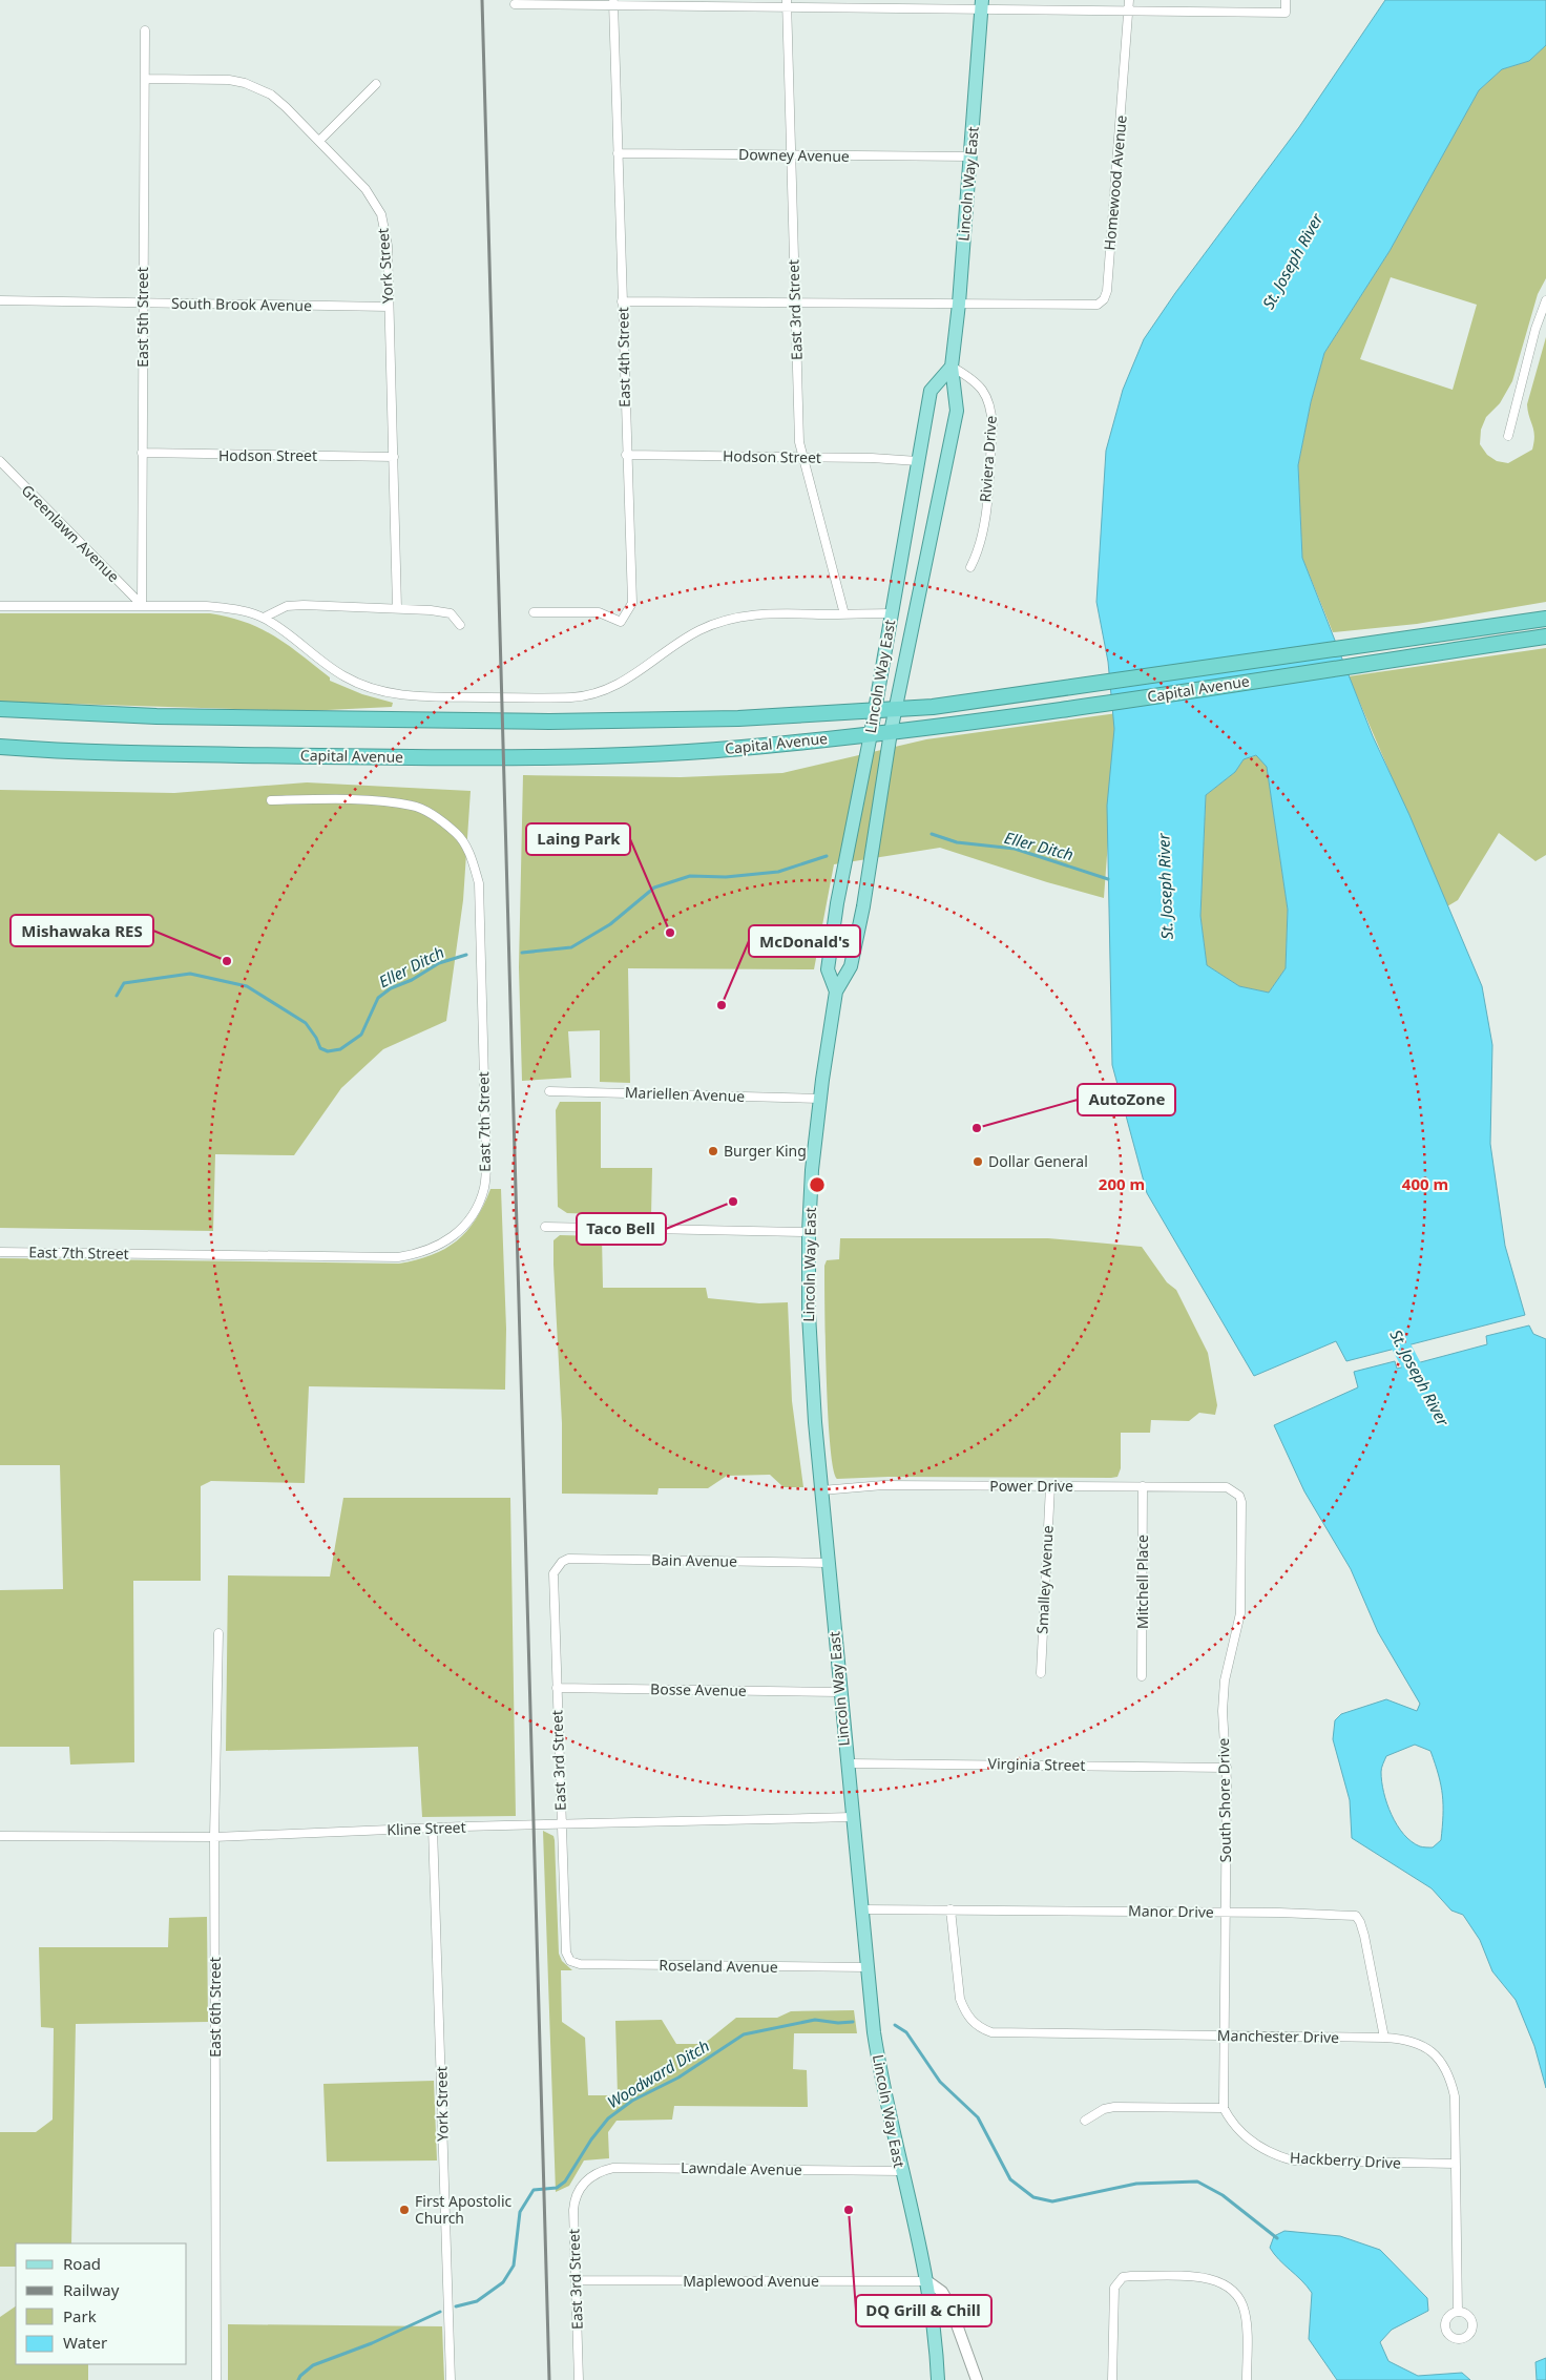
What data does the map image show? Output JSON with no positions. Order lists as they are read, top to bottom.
{
  "streets": {
    "highway": ["Capital Avenue"],
    "main road": ["Lincoln Way East"],
    "street": [
      "Downey Avenue",
      "Homewood Avenue",
      "York Street",
      "South Brook Avenue",
      "East 3rd Street",
      "East 5th Street",
      "East 4th Street",
      "Hodson Street",
      "Riviera Drive",
      "Greenlawn Avenue",
      "Mariellen Avenue",
      "East 7th Street",
      "Power Drive",
      "Bain Avenue",
      "Smalley Avenue",
      "Mitchell Place",
      "Bosse Avenue",
      "Virginia Street",
      "South Shore Drive",
      "Kline Street",
      "Manor Drive",
      "Roseland Avenue",
      "East 6th Street",
      "Manchester Drive",
      "Hackberry Drive",
      "Lawndale Avenue",
      "Maplewood Avenue"
    ]
  },
  "crossings": [
    ["Downey Avenue", "Lincoln Way East"],
    ["Downey Avenue", "East 3rd Street"],
    ["Downey Avenue", "East 4th Street"],
    ["Homewood Avenue", "Lincoln Way East"],
    ["Lincoln Way East", "Hodson Street"],
    ["Lincoln Way East", "Riviera Drive"],
    ["Lincoln Way East", "Capital Avenue"],
    ["Lincoln Way East", "Mariellen Avenue"],
    ["Lincoln Way East", "Power Drive"],
    ["Lincoln Way East", "Bain Avenue"],
    ["Lincoln Way East", "Bosse Avenue"],
    ["Lincoln Way East", "Virginia Street"],
    ["Lincoln Way East", "Kline Street"],
    ["Lincoln Way East", "Manor Drive"],
    ["Lincoln Way East", "Roseland Avenue"],
    ["Lincoln Way East", "Lawndale Avenue"],
    ["Lincoln Way East", "Maplewood Avenue"],
    ["York Street", "South Brook Avenue"],
    ["York Street", "East 5th Street"],
    ["York Street", "Hodson Street"],
    ["York Street", "Kline Street"],
    ["South Brook Avenue", "East 5th Street"],
    ["East 3rd Street", "Hodson Street"],
    ["East 3rd Street", "Bain Avenue"],
    ["East 3rd Street", "Bosse Avenue"],
    ["East 3rd Street", "Kline Street"],
    ["East 3rd Street", "Roseland Avenue"],
    ["East 3rd Street", "Lawndale Avenue"],
    ["East 3rd Street", "Maplewood Avenue"],
    ["East 5th Street", "Hodson Street"],
    ["East 5th Street", "Greenlawn Avenue"],
    ["East 4th Street", "Hodson Street"],
    ["Power Drive", "Smalley Avenue"],
    ["Power Drive", "Mitchell Place"],
    ["Power Drive", "South Shore Drive"],
    ["Virginia Street", "South Shore Drive"],
    ["South Shore Drive", "Manor Drive"],
    ["South Shore Drive", "Manchester Drive"],
    ["South Shore Drive", "Hackberry Drive"],
    ["Kline Street", "East 6th Street"],
    ["Manor Drive", "Manchester Drive"],
    ["Manchester Drive", "Hackberry Drive"]
  ],
  "water": ["St. Joseph River", "Eller Ditch", "Woodward Ditch"],
  "places": [
    "Laing Park",
    "Mishawaka RES",
    "McDonald's",
    "AutoZone",
    "Burger King",
    "Dollar General",
    "Taco Bell",
    "First Apostolic Church",
    "DQ Grill & Chill"
  ],
  "legend": [
    "Road",
    "Railway",
    "Park",
    "Water"
  ],
  "rings": ["200 m", "400 m"]
}
